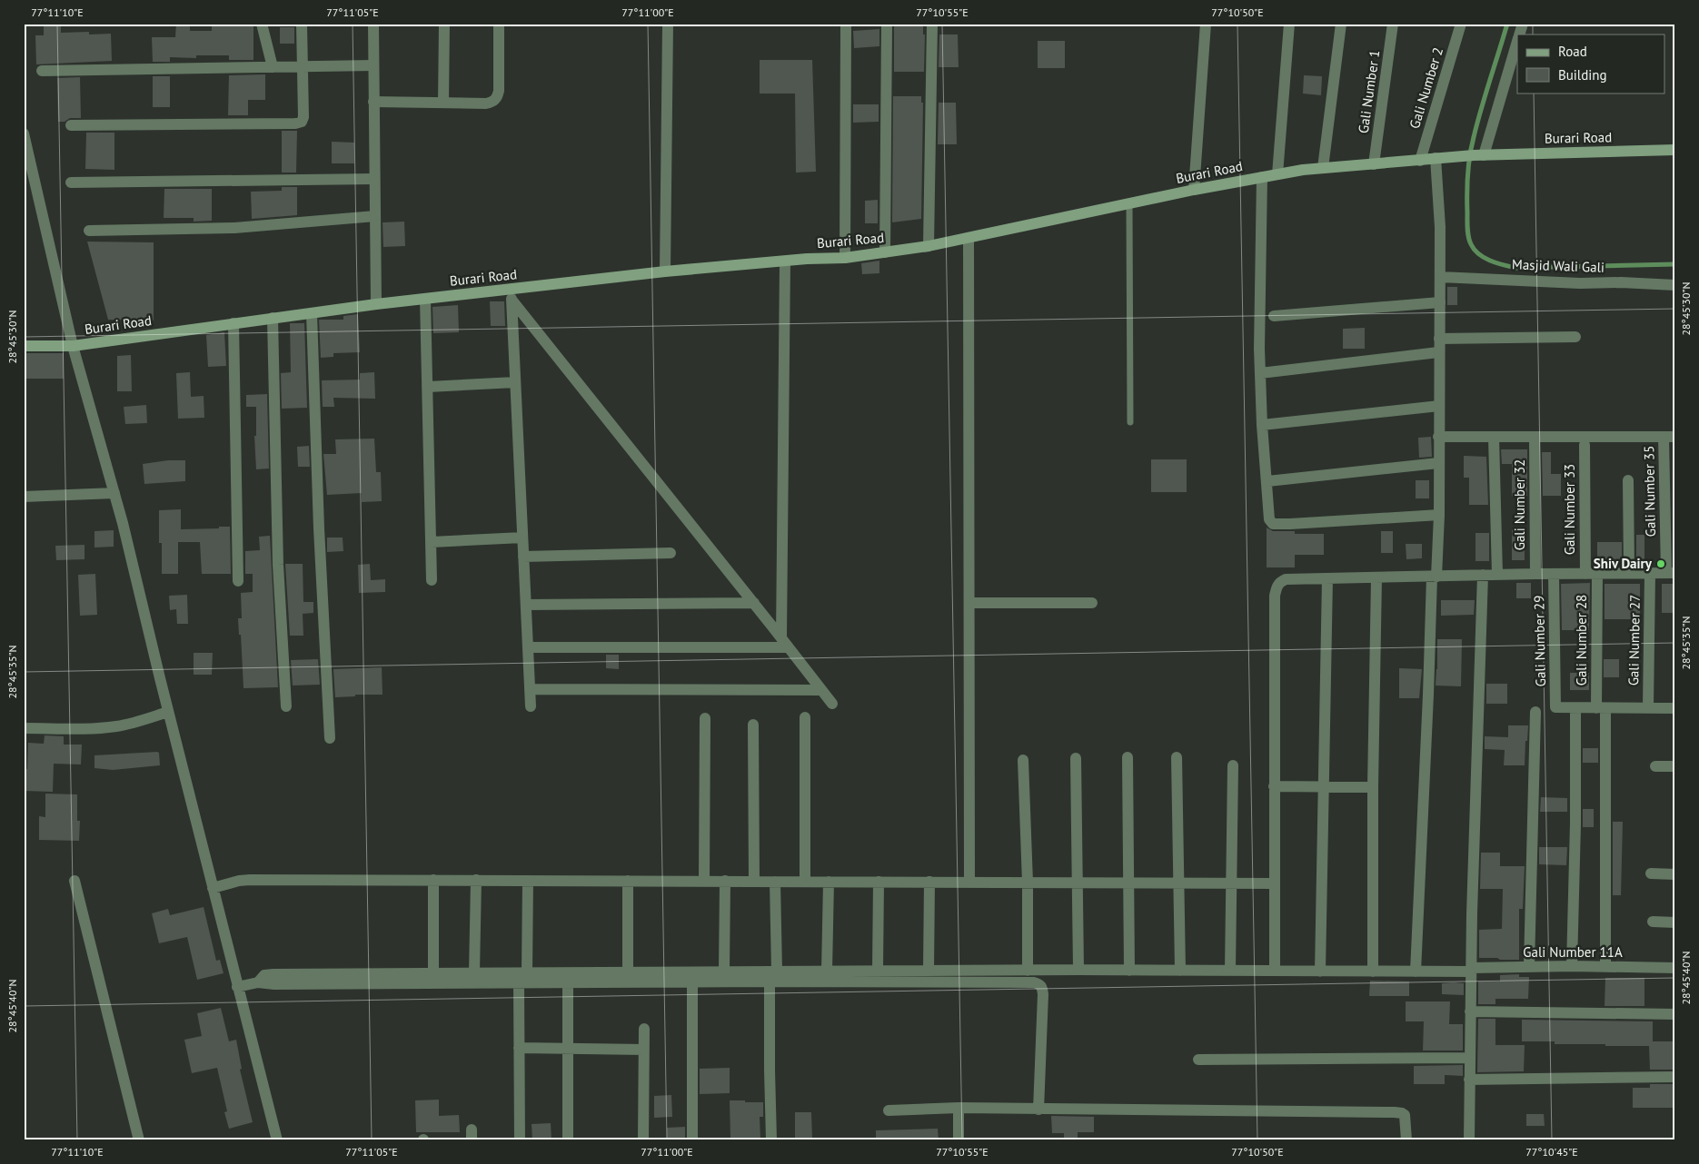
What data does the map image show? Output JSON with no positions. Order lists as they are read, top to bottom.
{
  "streets": {
    "main road": ["Burari Road"],
    "street": [
      "Gali Number 2",
      "Gali Number 1",
      "Masjid Wali Gali",
      "Gali Number 35",
      "Gali Number 32",
      "Gali Number 33",
      "Gali Number 28",
      "Gali Number 27",
      "Gali Number 29",
      "Gali Number 11A"
    ]
  },
  "crossings": [
    ["Gali Number 2", "Burari Road"],
    ["Gali Number 1", "Burari Road"],
    ["Gali Number 28", "Gali Number 11A"]
  ],
  "places": ["Shiv Dairy"],
  "legend": ["Road", "Building"],
  "coordinates": [
    "77°11'10\"E",
    "77°11'05\"E",
    "77°11'00\"E",
    "77°10'55\"E",
    "77°10'50\"E",
    "28°45'30\"N",
    "28°45'35\"N",
    "28°45'40\"N",
    "77°10'45\"E"
  ]
}
